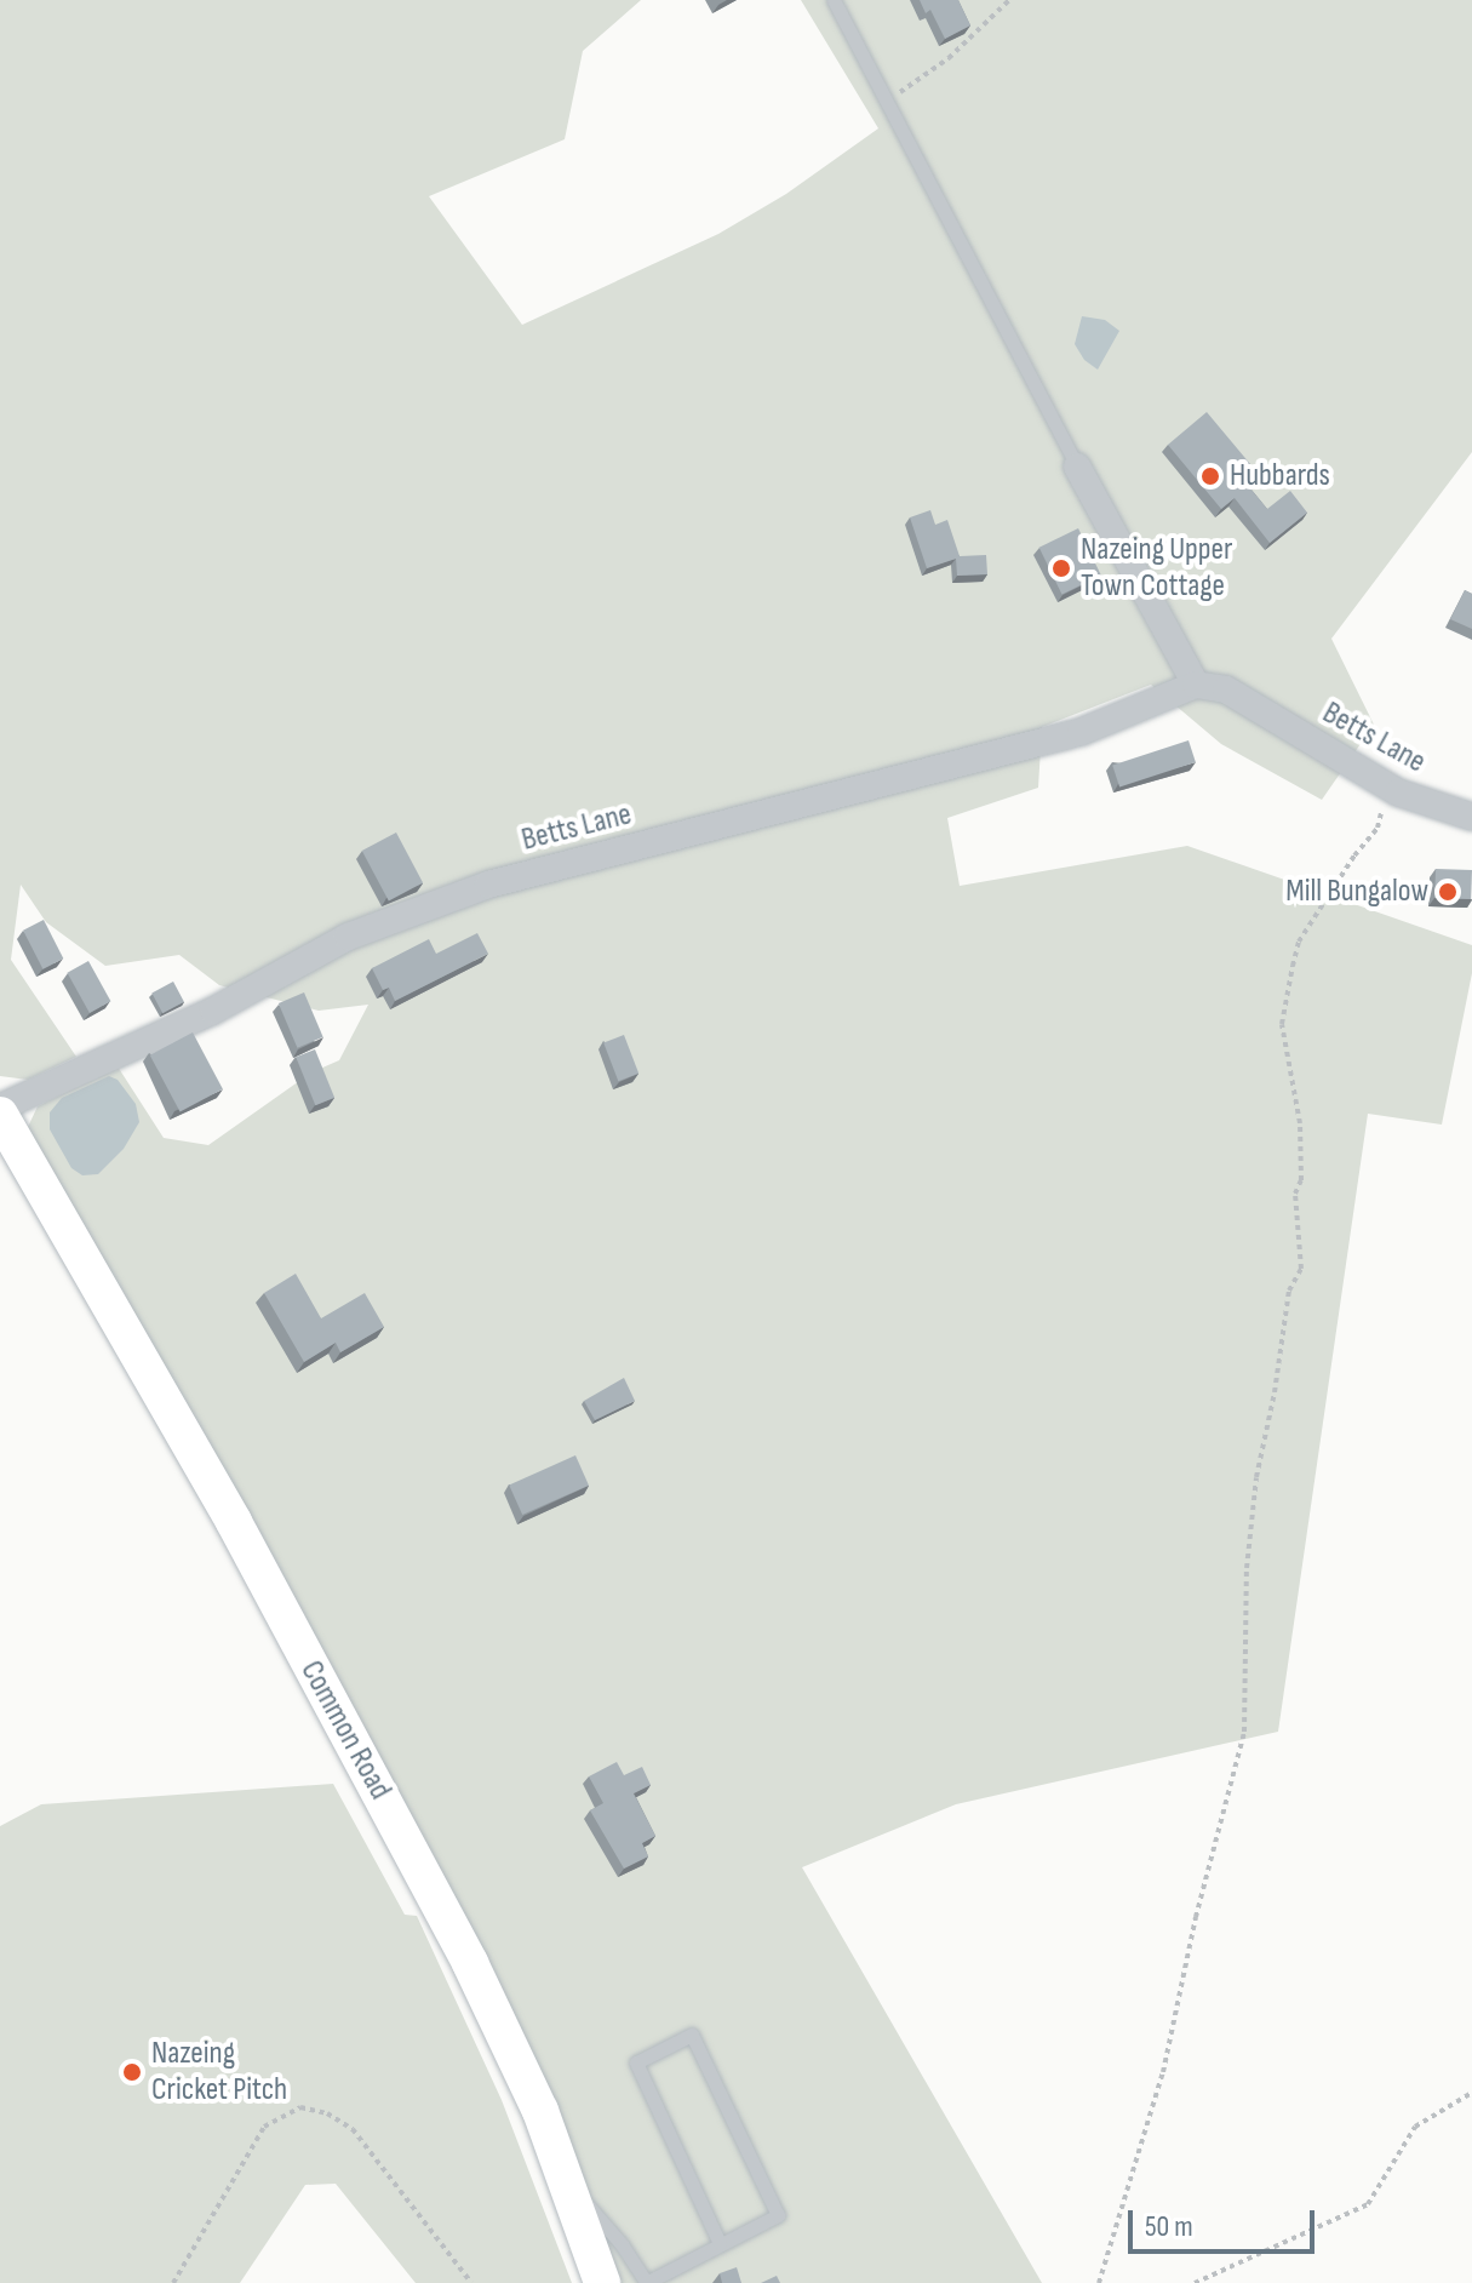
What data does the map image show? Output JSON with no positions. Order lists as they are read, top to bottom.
{
  "streets": {
    "street": ["Betts Lane", "Common Road"]
  },
  "crossings": [
    ["Betts Lane", "Common Road"]
  ],
  "places": [
    "Hubbards",
    "Nazeing Upper Town Cottage",
    "Mill Bungalow",
    "Nazeing Cricket Pitch"
  ],
  "scale_bar": "50 m"
}
